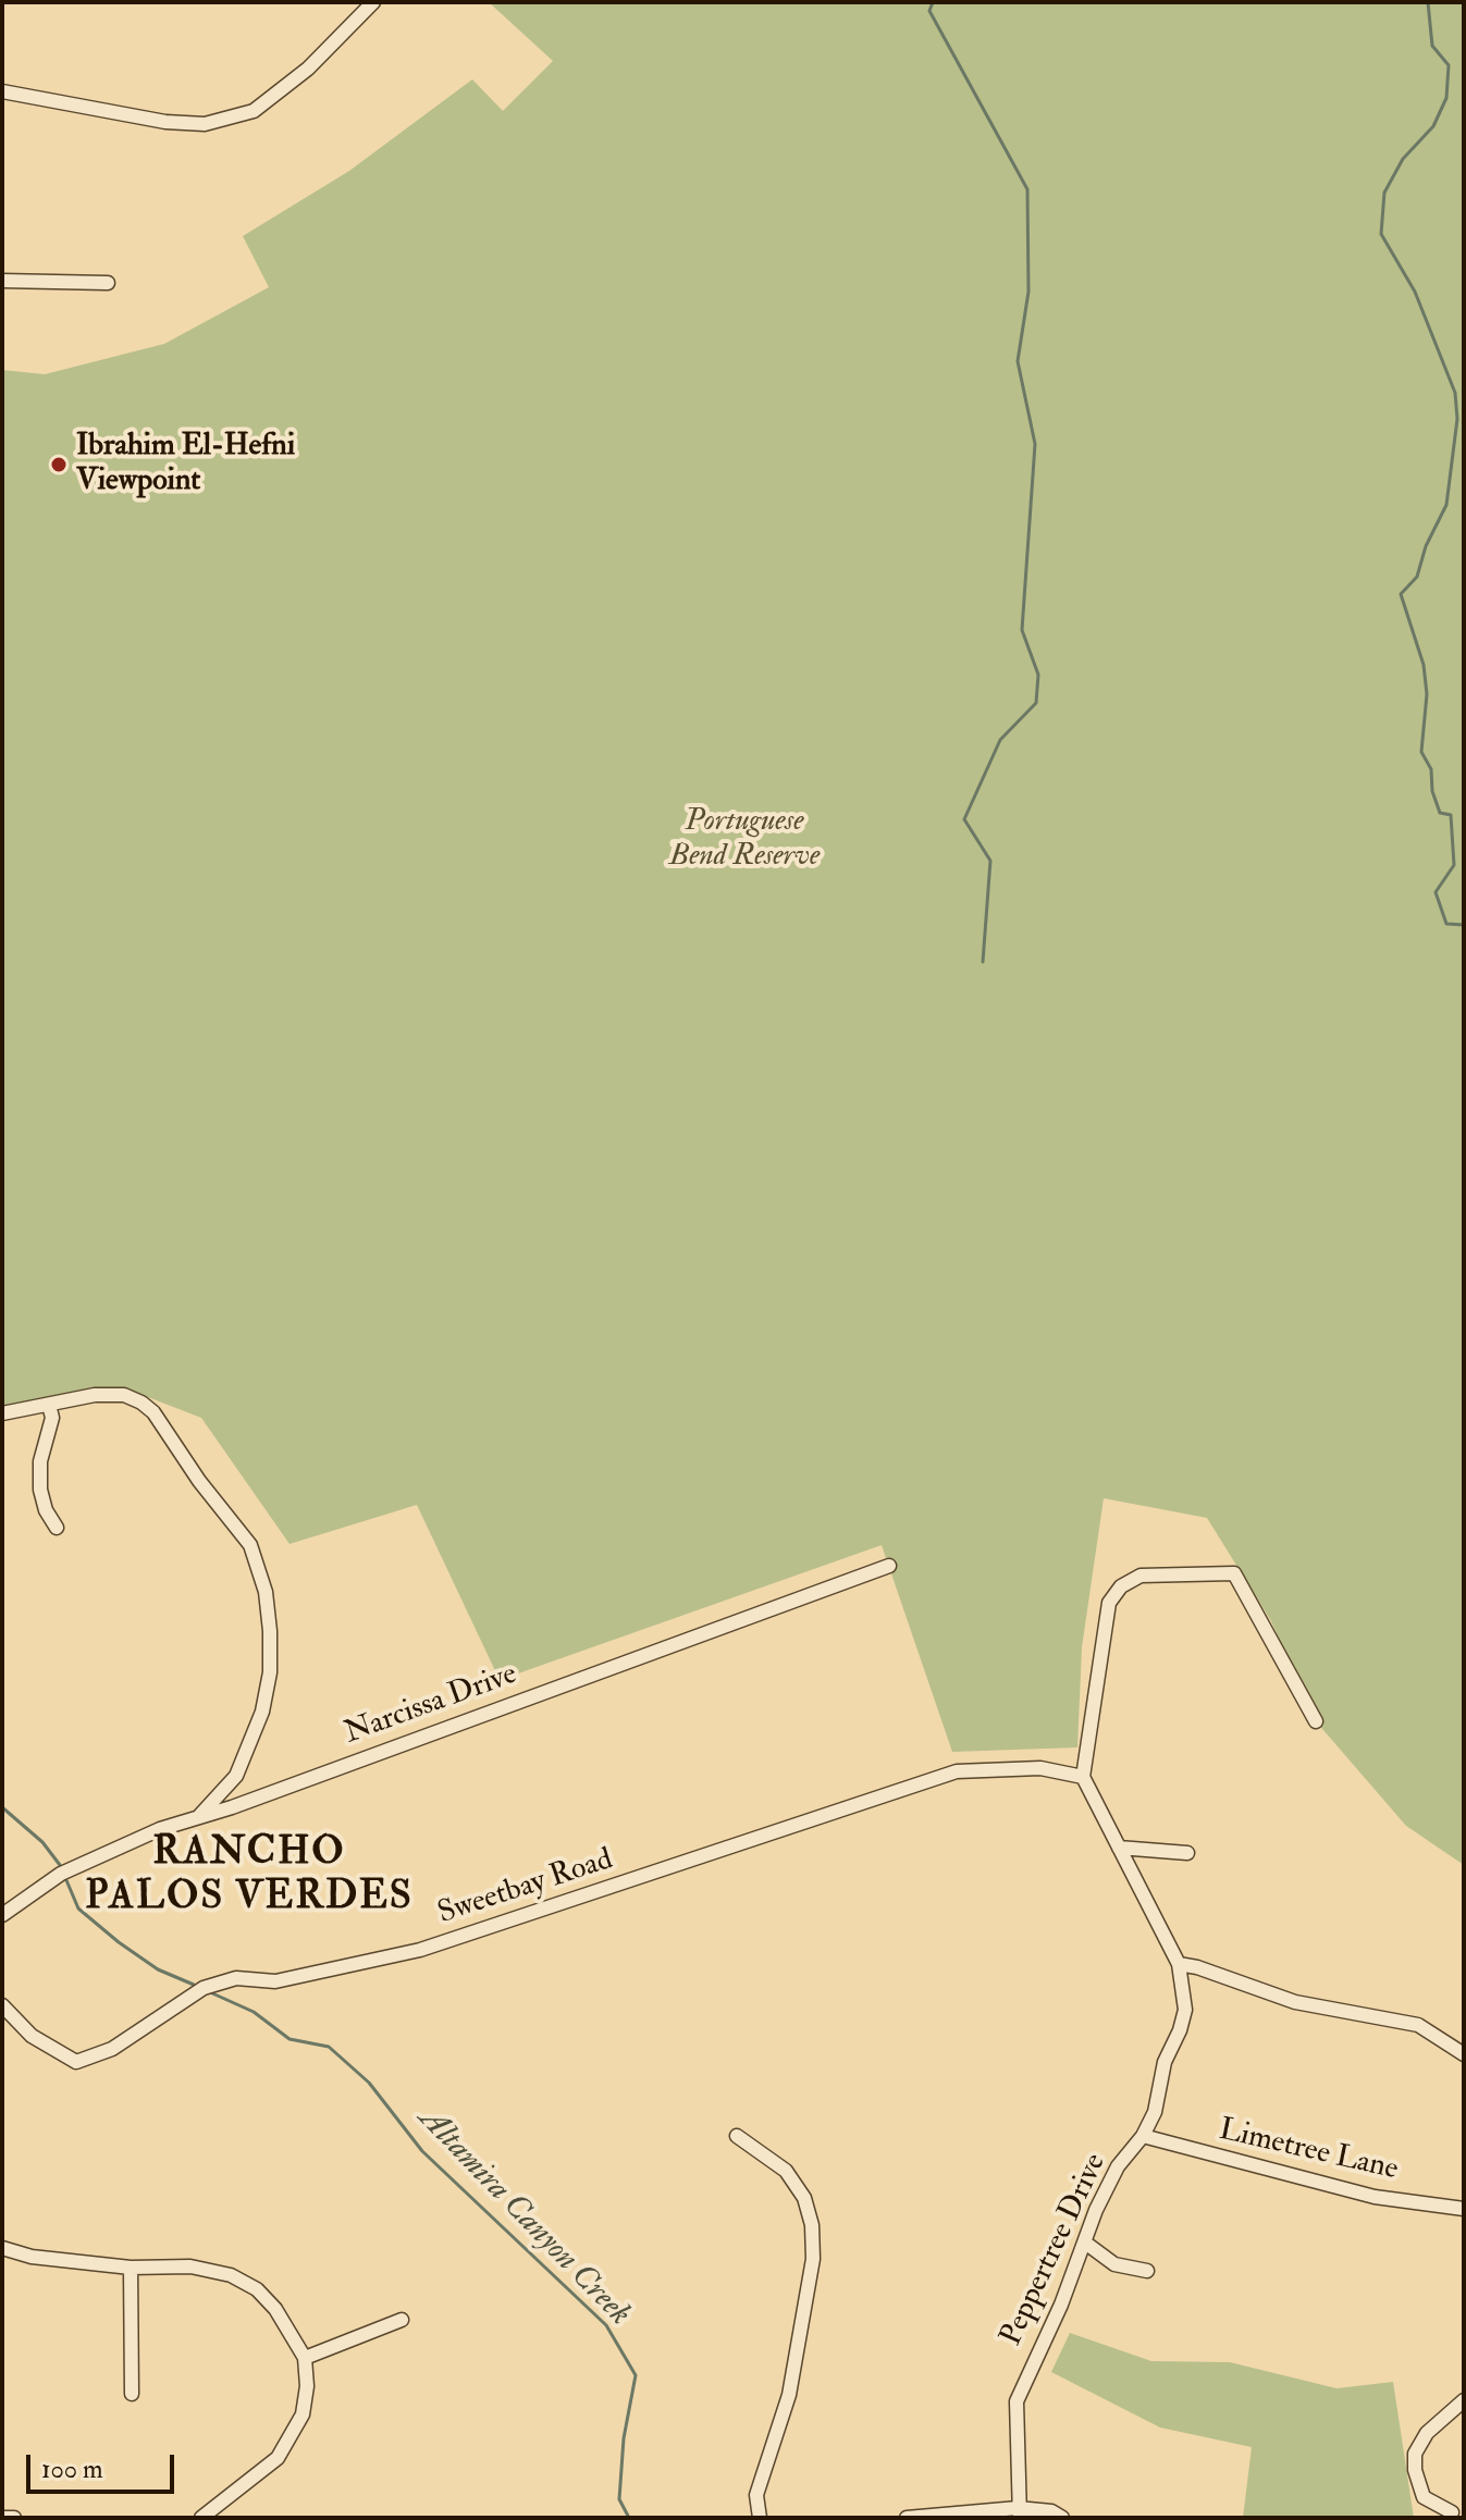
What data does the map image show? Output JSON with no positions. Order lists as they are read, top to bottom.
{
  "streets": {
    "street": [
      "Narcissa Drive",
      "Sweetbay Road",
      "Limetree Lane",
      "Peppertree Drive"
    ]
  },
  "crossings": [
    ["Sweetbay Road", "Peppertree Drive"],
    ["Limetree Lane", "Peppertree Drive"]
  ],
  "districts": ["RANCHO PALOS VERDES"],
  "water": ["Altamira Canyon Creek"],
  "parks": ["Portuguese Bend Reserve"],
  "places": ["Ibrahim El-Hefni Viewpoint"],
  "scale_bar": "100 m"
}
